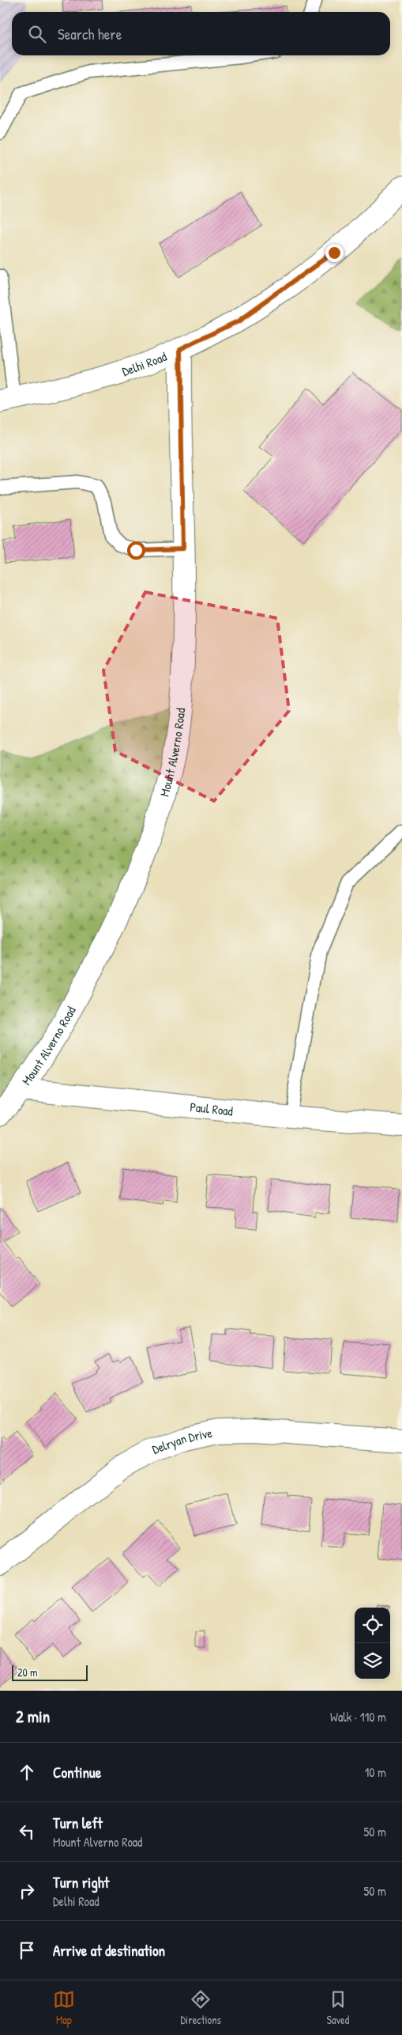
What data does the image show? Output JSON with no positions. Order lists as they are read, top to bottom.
{
  "streets": {
    "street": [
      "Delhi Road",
      "Mount Alverno Road",
      "Paul Road",
      "Delryan Drive"
    ]
  },
  "crossings": [
    ["Delhi Road", "Mount Alverno Road"],
    ["Mount Alverno Road", "Paul Road"]
  ],
  "scale_bar": "20 m",
  "page": {
    "search": "Search here",
    "scale": "20 m",
    "heading": ["2 min", "Walk · 110 m"],
    "list": [
      ["Continue", "10 m"],
      ["Turn left", "Mount Alverno Road", "50 m"],
      ["Turn right", "Delhi Road", "50 m"],
      "Arrive at destination"
    ],
    "nav": ["Map", "Directions", "Saved"]
  }
}
